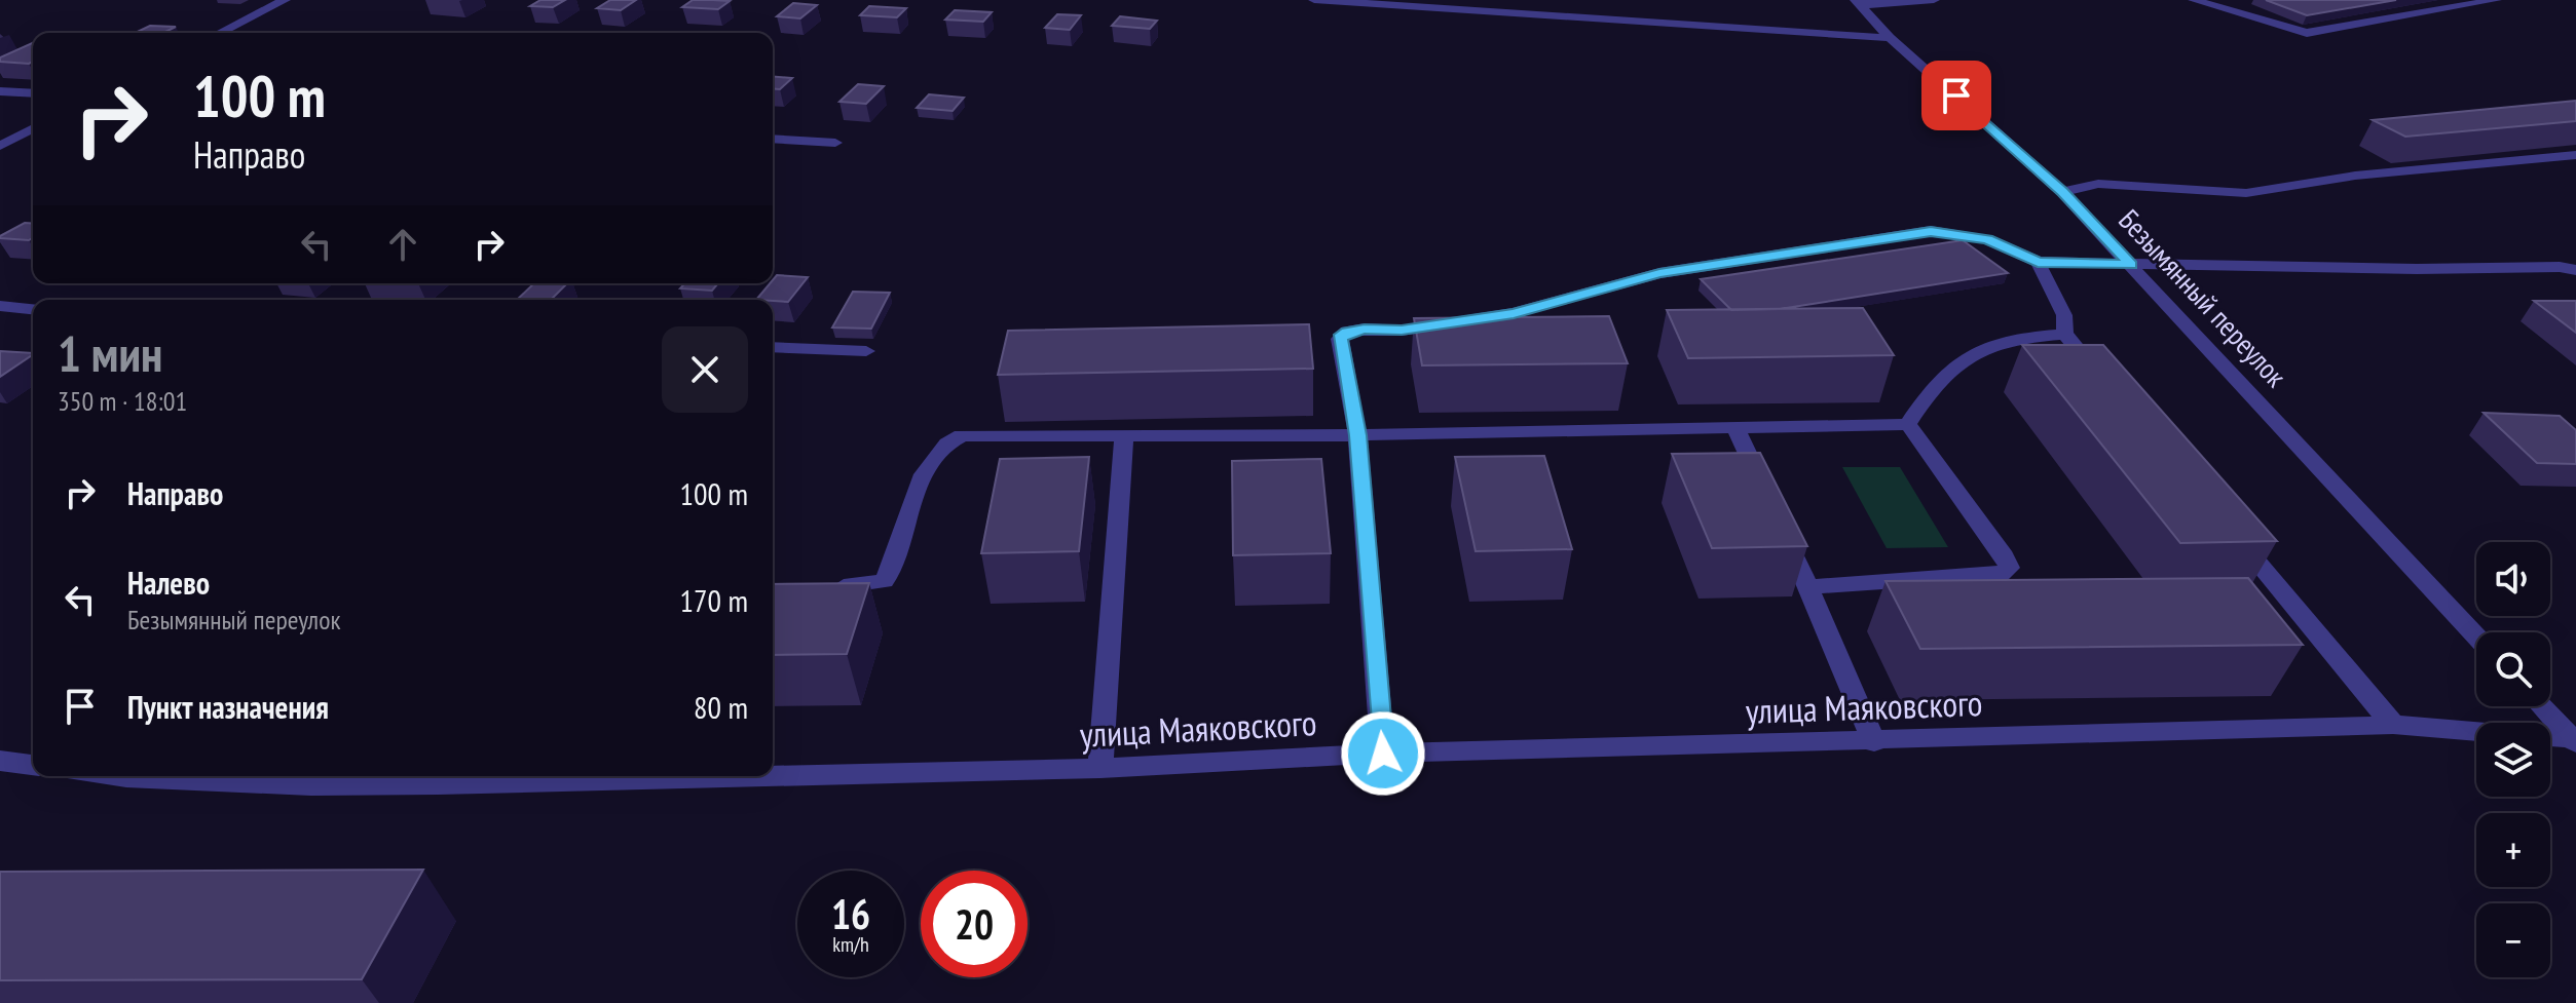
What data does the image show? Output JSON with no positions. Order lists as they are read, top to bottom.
{
  "streets": {
    "street": ["Безымянный переулок", "улица Маяковского"]
  },
  "page": {
    "turn": ["100 m", "Направо"],
    "heading": ["1 мин", "350 m · 18:01"],
    "list": [
      {
        "name": "Направо",
        "value": "100 m"
      },
      {
        "name": "Налево",
        "note": "Безымянный переулок",
        "value": "170 m"
      },
      {
        "name": "Пункт назначения",
        "value": "80 m"
      }
    ],
    "map_buttons": ["+", "−"],
    "speed": "16 km/h",
    "limit": "20"
  }
}
